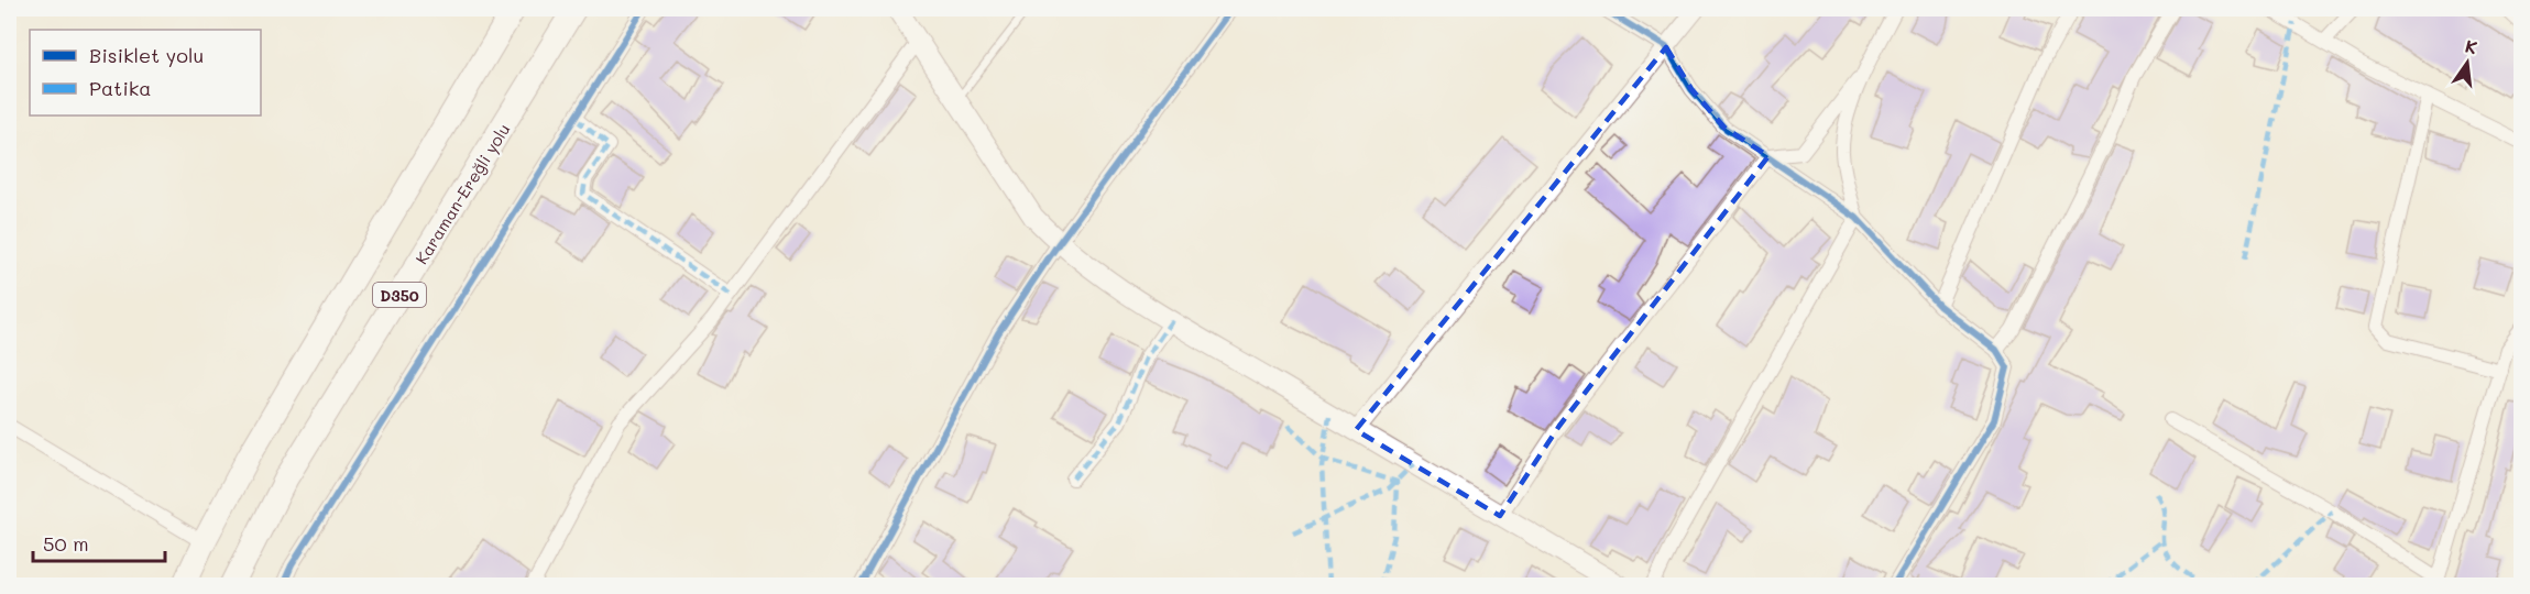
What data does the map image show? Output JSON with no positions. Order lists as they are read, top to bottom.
{
  "streets": {
    "highway": ["Karaman-Ereğli yolu", "D350"]
  },
  "legend": ["Bisiklet yolu", "Patika"],
  "scale_bar": "50 m",
  "north": "top"
}
